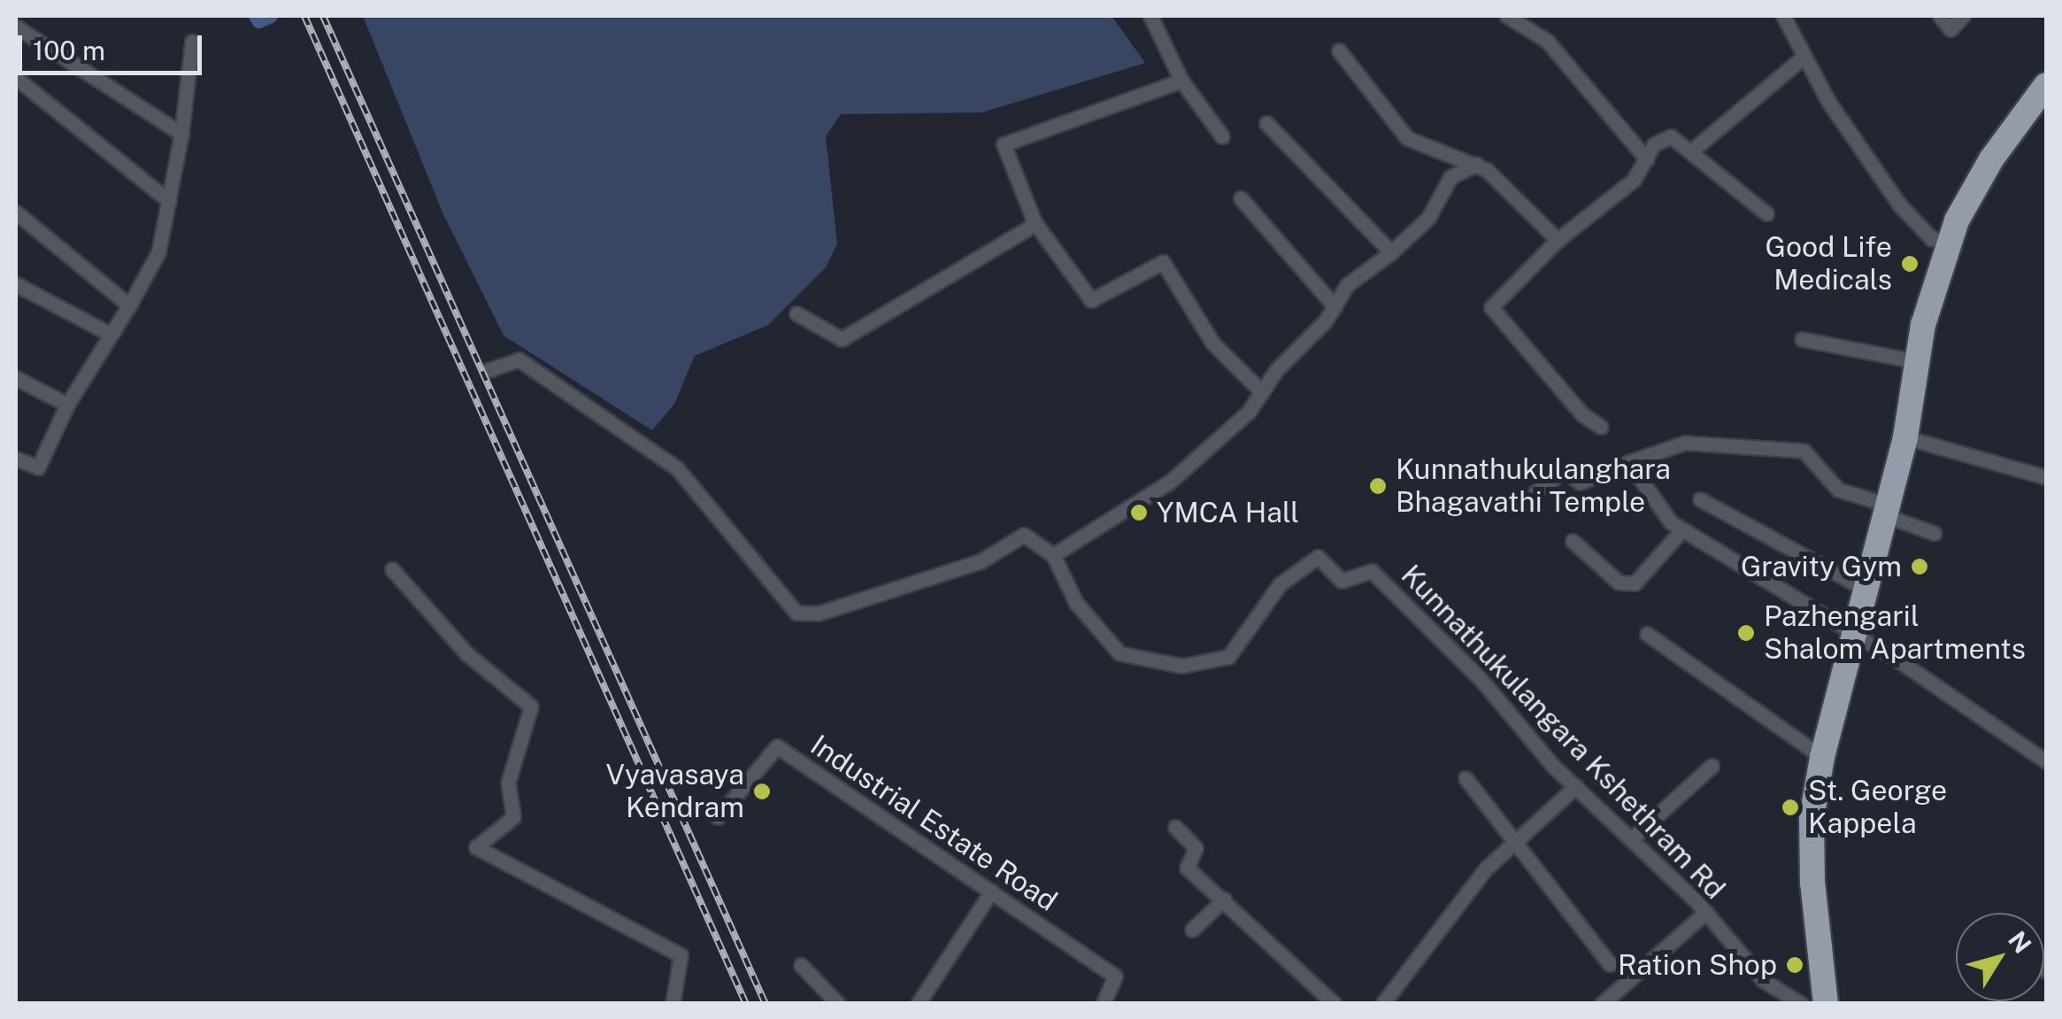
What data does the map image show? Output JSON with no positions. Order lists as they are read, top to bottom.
{
  "streets": {
    "street": ["Kunnathukulangara Kshethram Rd", "Industrial Estate Road"]
  },
  "places": [
    "Good Life Medicals",
    "Kunnathukulanghara Bhagavathi Temple",
    "YMCA Hall",
    "Gravity Gym",
    "Pazhengaril Shalom Apartments",
    "Vyavasaya Kendram",
    "St. George Kappela",
    "Ration Shop"
  ],
  "scale_bar": "100 m",
  "north": "top right"
}
